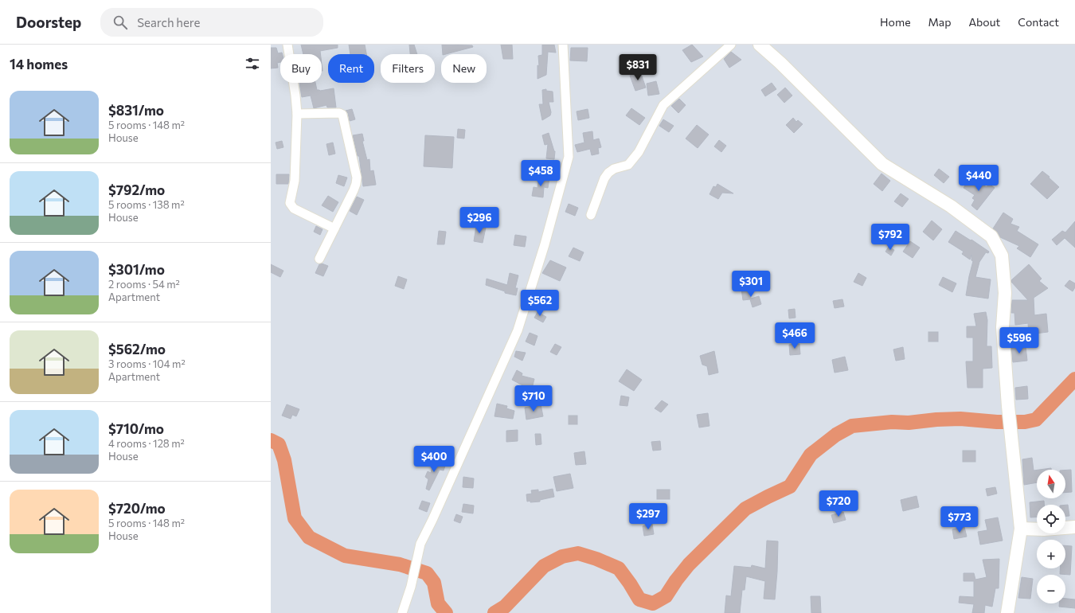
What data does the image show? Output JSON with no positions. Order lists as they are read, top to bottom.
{
  "north": "top",
  "page": {
    "header": "Doorstep",
    "search": "Search here",
    "nav": [
      "Home",
      "Map",
      "About",
      "Contact"
    ],
    "heading": "14 homes",
    "price": [
      "$831",
      "$458",
      "$440",
      "$296",
      "$792",
      "$301",
      "$562",
      "$466",
      "$596",
      "$710",
      "$400",
      "$720",
      "$297",
      "$773"
    ],
    "chip": [
      "Buy",
      "Rent",
      "Filters",
      "New"
    ],
    "list": [
      {
        "name": "$831/mo",
        "note": "5 rooms · 148 m² · House"
      },
      {
        "name": "$792/mo",
        "note": "5 rooms · 138 m² · House"
      },
      {
        "name": "$301/mo",
        "note": "2 rooms · 54 m² · Apartment"
      },
      {
        "name": "$562/mo",
        "note": "3 rooms · 104 m² · Apartment"
      },
      {
        "name": "$710/mo",
        "note": "4 rooms · 128 m² · House"
      },
      {
        "name": "$720/mo",
        "note": "5 rooms · 148 m² · House"
      }
    ],
    "map_buttons": ["+", "−"]
  }
}
